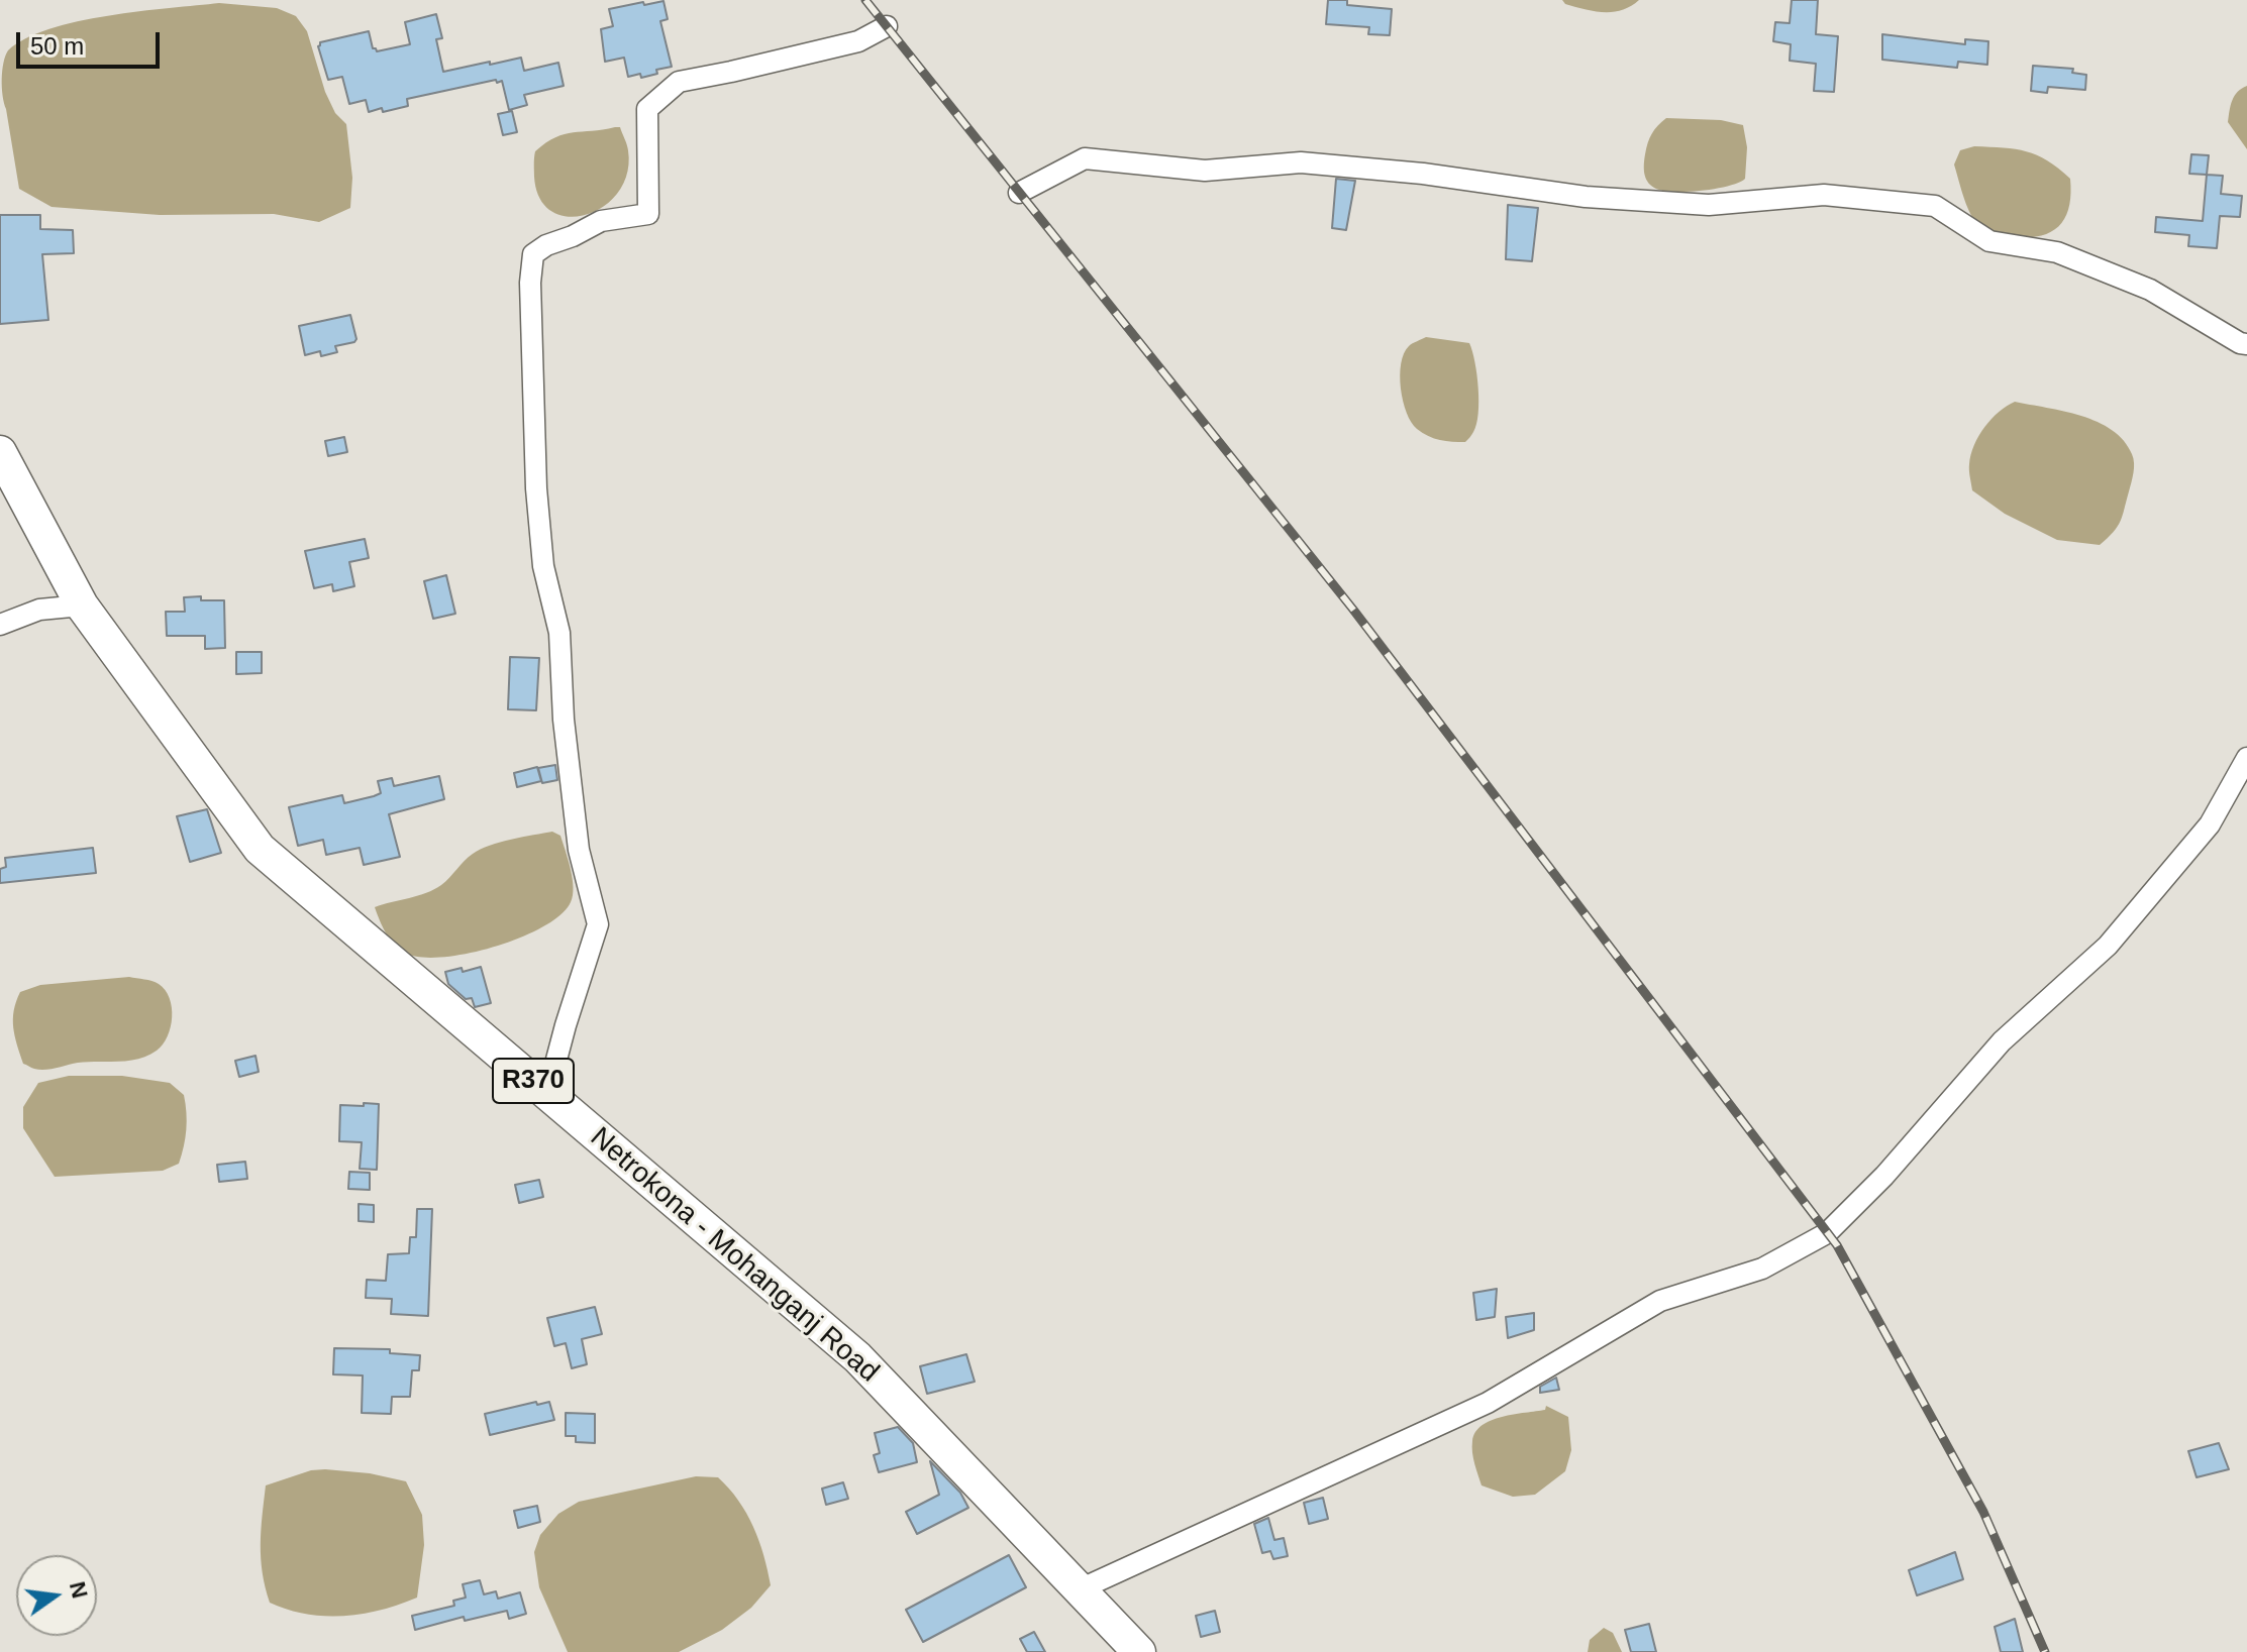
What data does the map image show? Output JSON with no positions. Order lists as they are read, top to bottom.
{
  "streets": {
    "main road": ["R370", "Netrokona - Mohanganj Road"]
  },
  "scale_bar": "50 m",
  "north": "right"
}
